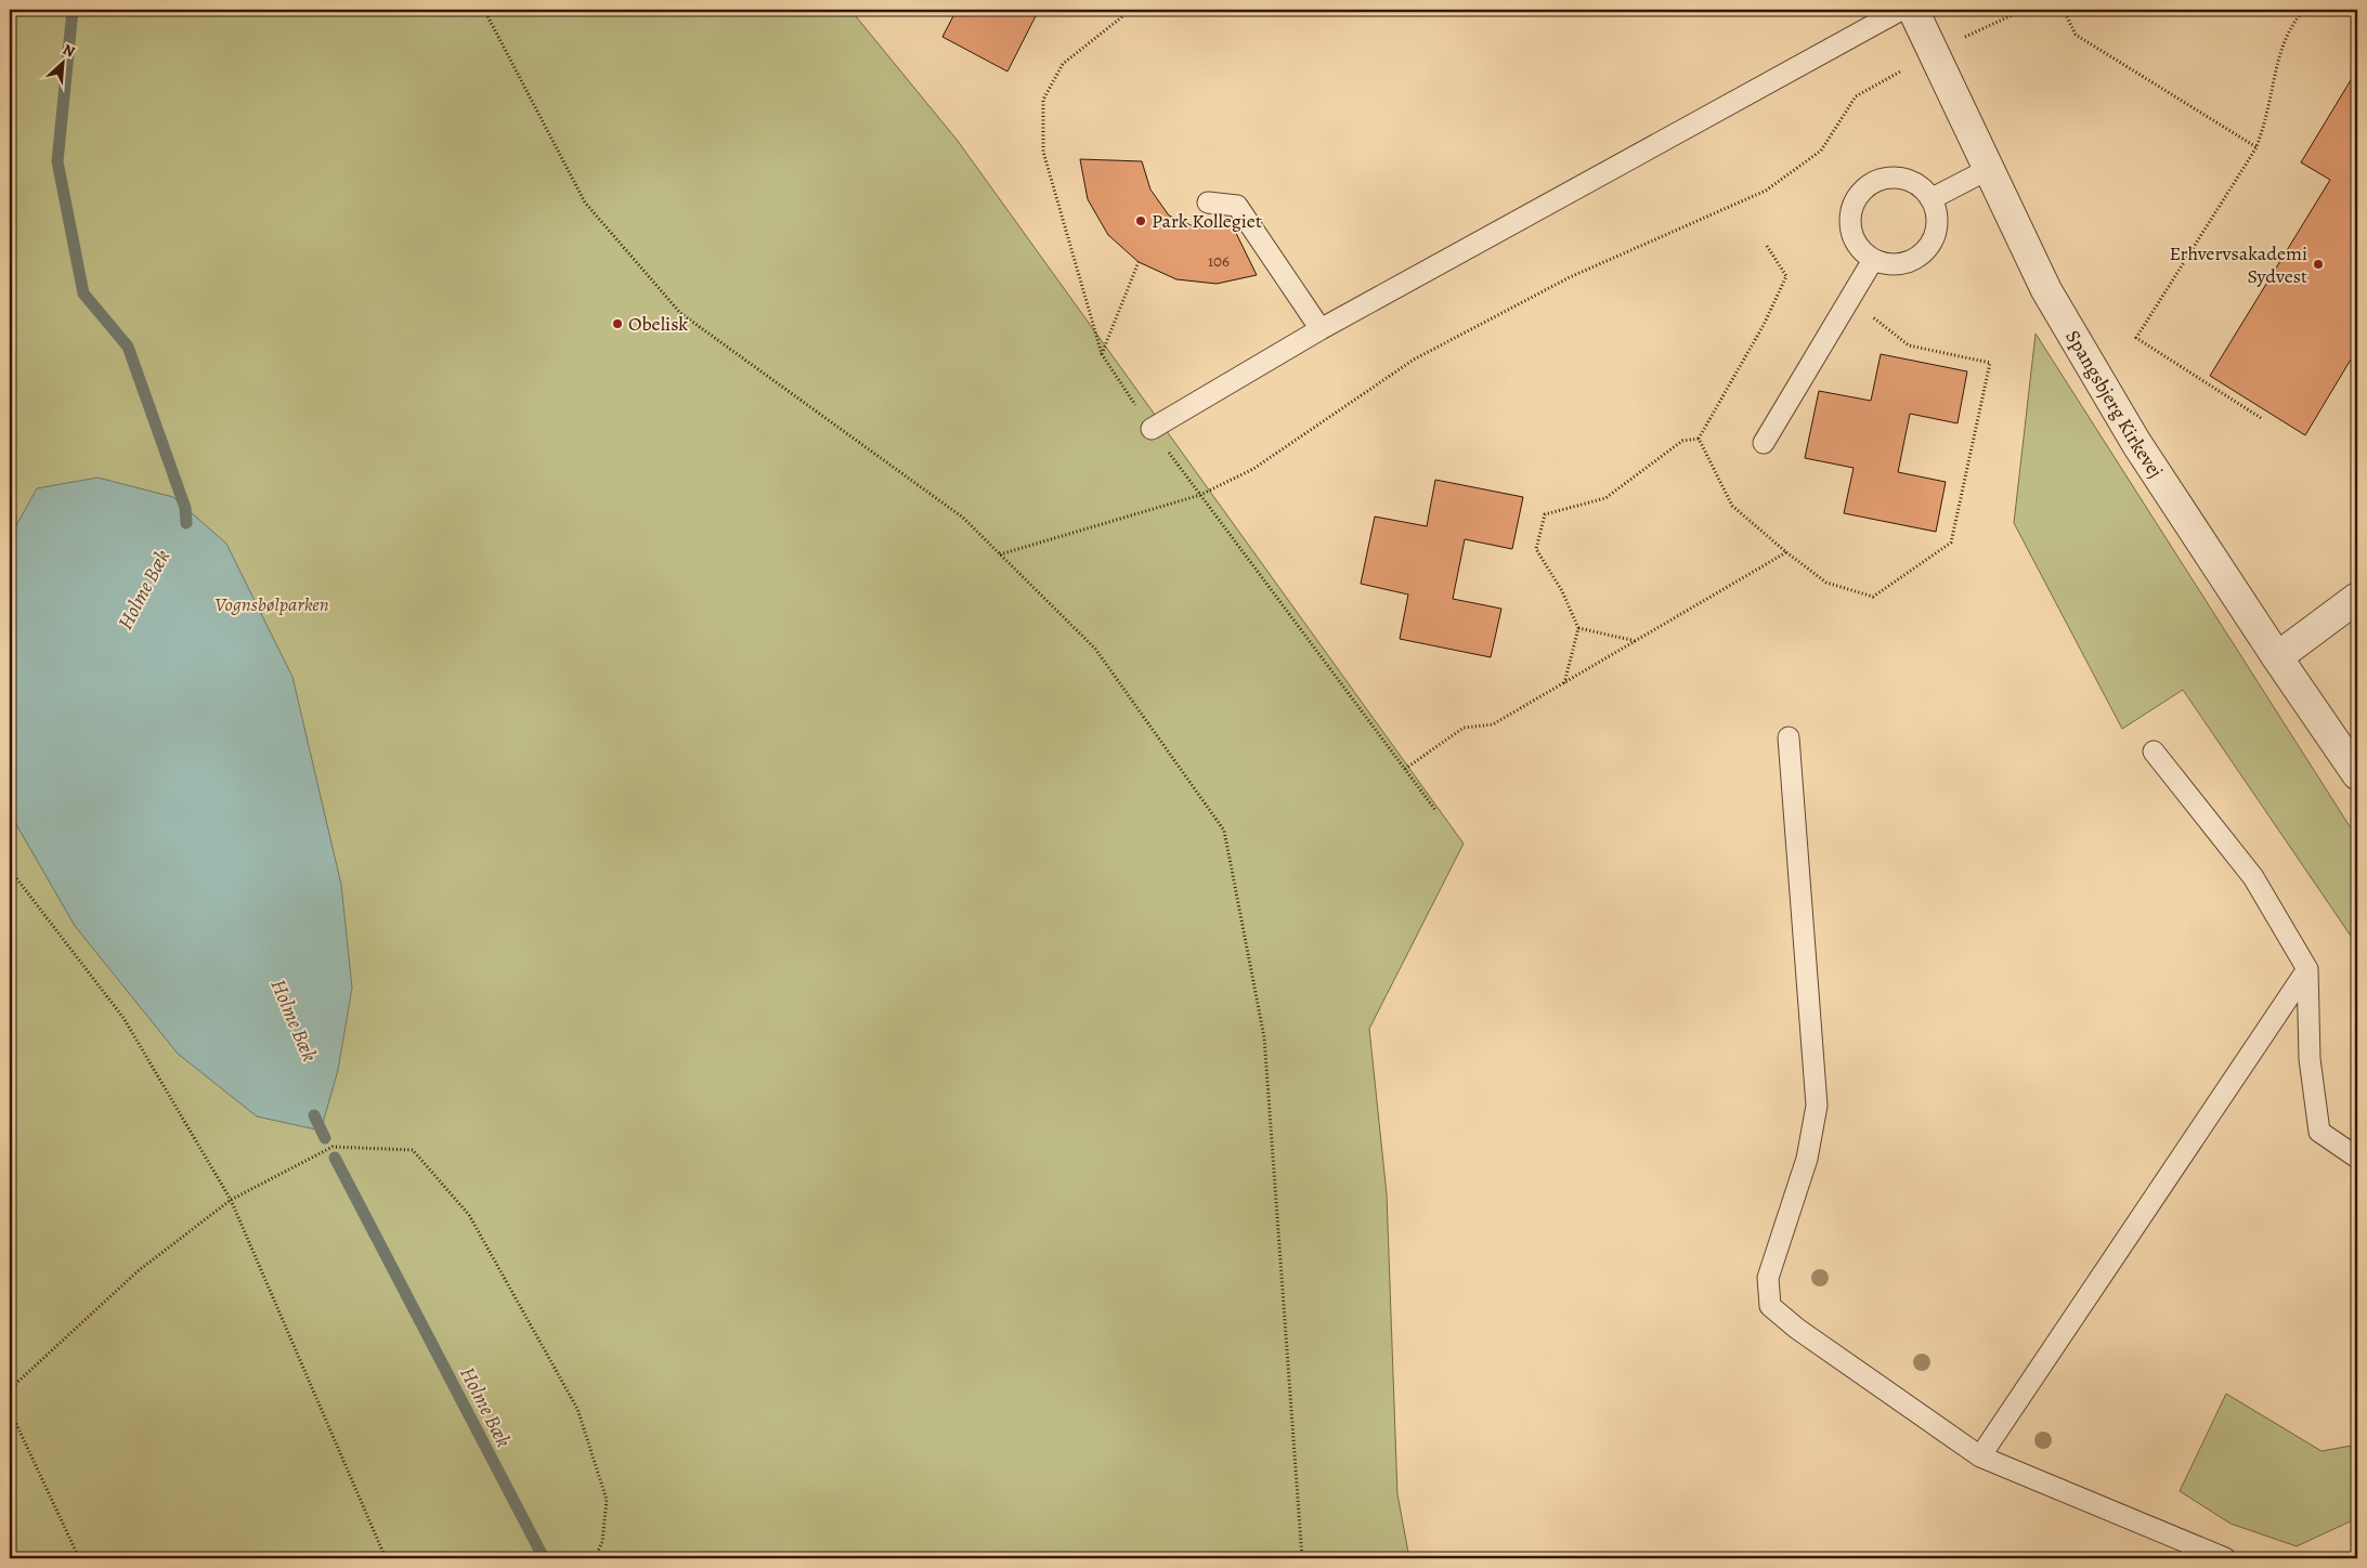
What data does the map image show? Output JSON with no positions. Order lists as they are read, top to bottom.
{
  "streets": {
    "street": ["Spangsbjerg Kirkevej"]
  },
  "water": ["Holme Bæk"],
  "parks": ["Vognsbølparken"],
  "places": ["Park Kollegiet", "Erhvervsakademi Sydvest", "Obelisk"],
  "house_numbers": ["106"],
  "north": "top right"
}
